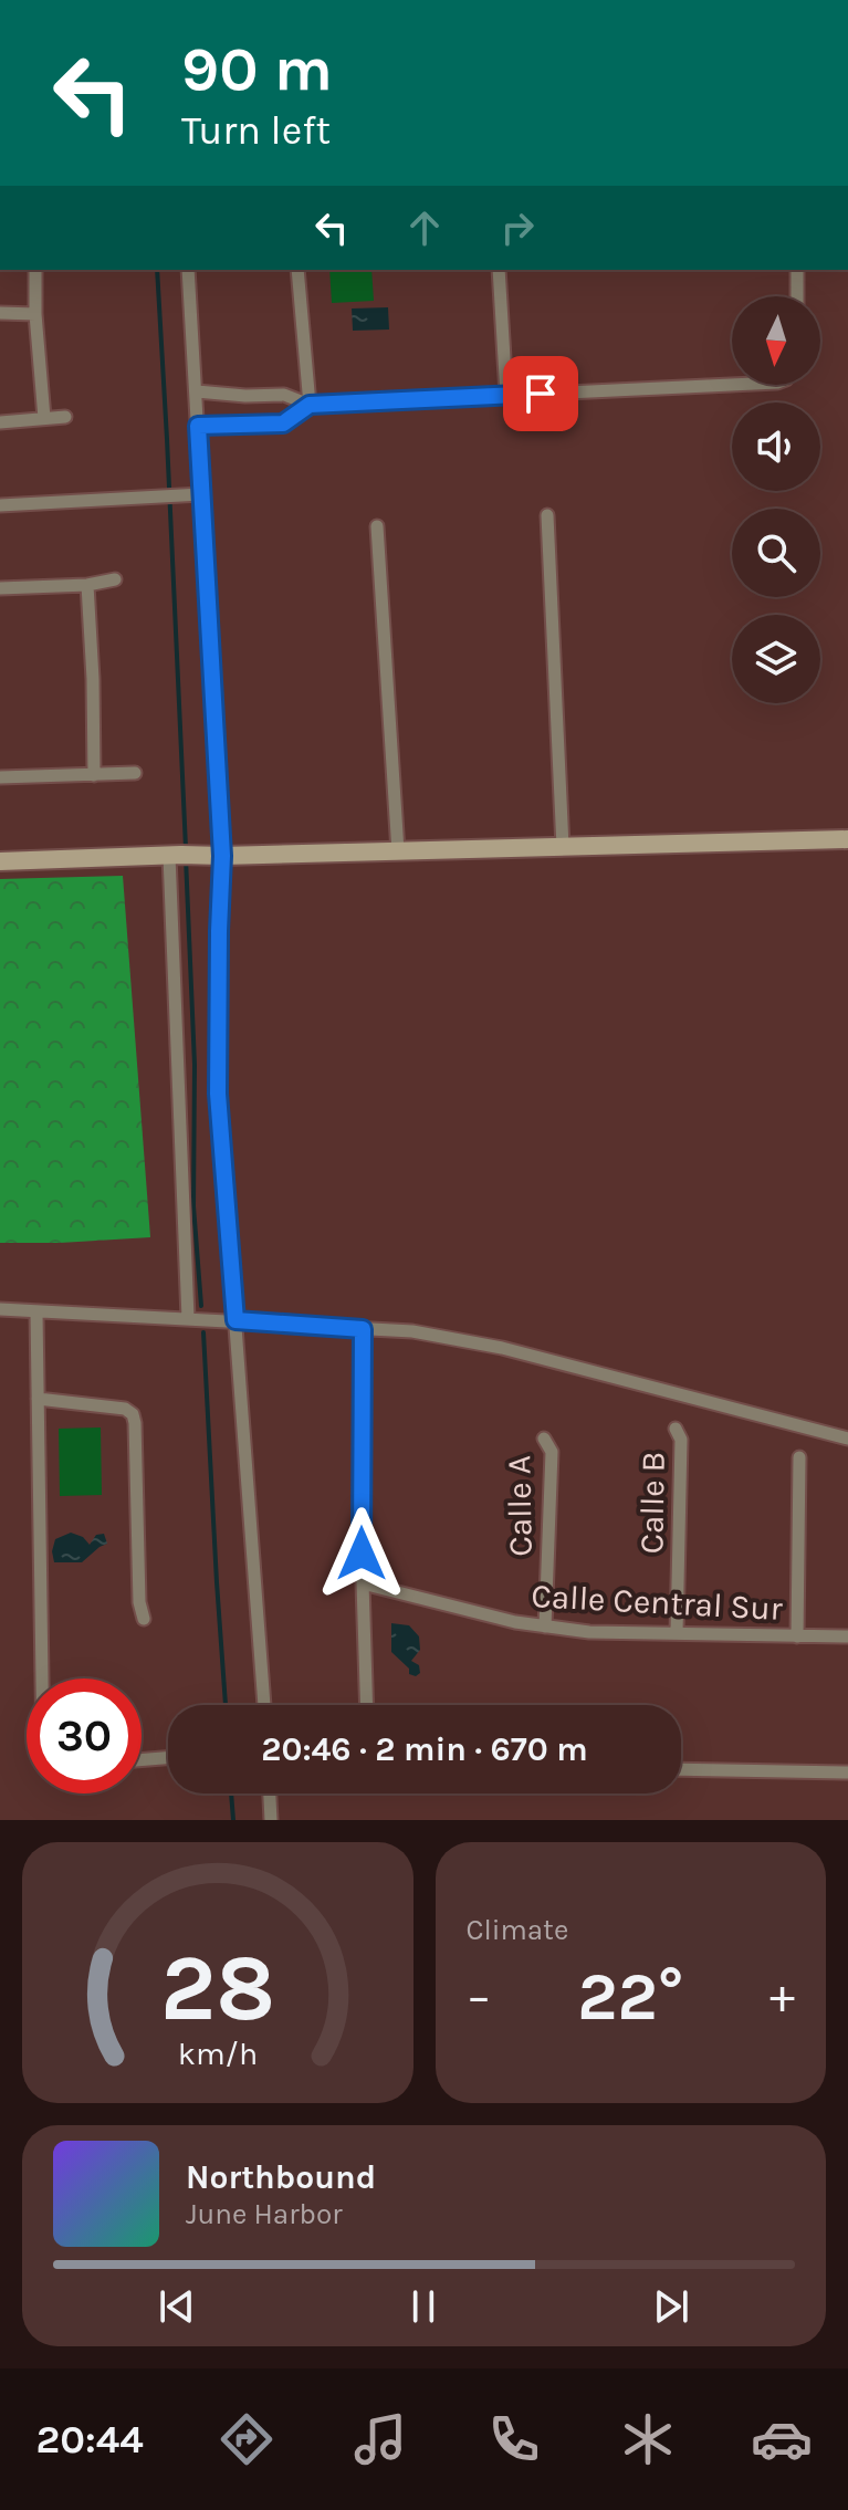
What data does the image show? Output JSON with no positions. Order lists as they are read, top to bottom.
{
  "streets": {
    "street": ["Calle B", "Calle A", "Calle Central Sur"]
  },
  "crossings": [
    ["Calle B", "Calle Central Sur"],
    ["Calle A", "Calle Central Sur"]
  ],
  "north": "bottom",
  "page": {
    "turn": ["90 m", "Turn left"],
    "limit": "30",
    "trip": "20:46 · 2 min · 670 m",
    "tile": "Climate",
    "heat": ["−", "22°", "+"],
    "song": ["Northbound", "June Harbor"],
    "tabs": "20:44",
    "gauge": ["28", "km/h"]
  }
}
